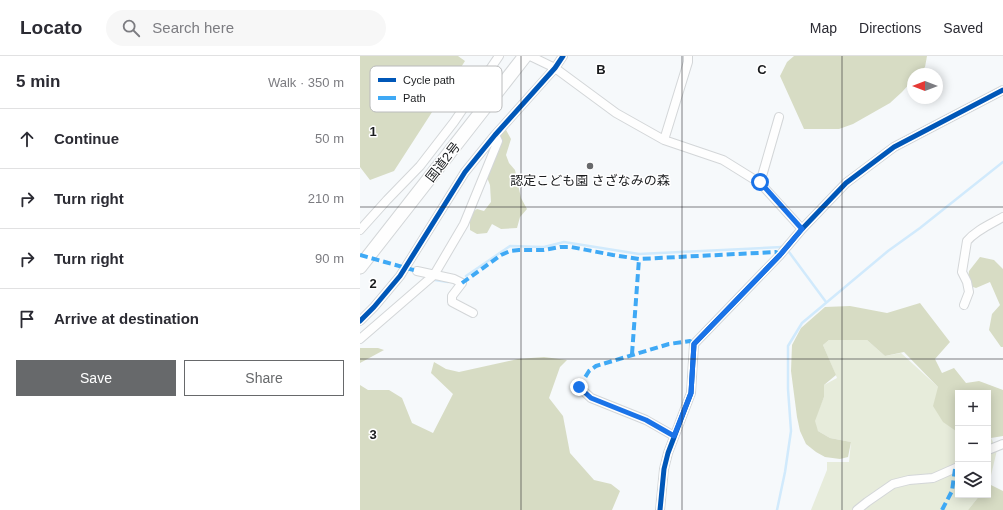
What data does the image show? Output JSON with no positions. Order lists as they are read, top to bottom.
{
  "streets": {
    "highway": ["国道2号"]
  },
  "places": ["認定こども園 さざなみの森"],
  "legend": ["Cycle path", "Path"],
  "north": "left",
  "page": {
    "header": "Locato",
    "search": "Search here",
    "nav": ["Map", "Directions", "Saved"],
    "heading": ["5 min", "Walk · 350 m"],
    "list": [
      ["Continue", "50 m"],
      ["Turn right", "210 m"],
      ["Turn right", "90 m"],
      "Arrive at destination"
    ],
    "buttons": ["Save", "Share"],
    "map_buttons": ["+", "−"]
  },
  "grid": {
    "columns": ["B", "C"],
    "rows": ["1", "2", "3"]
  }
}
